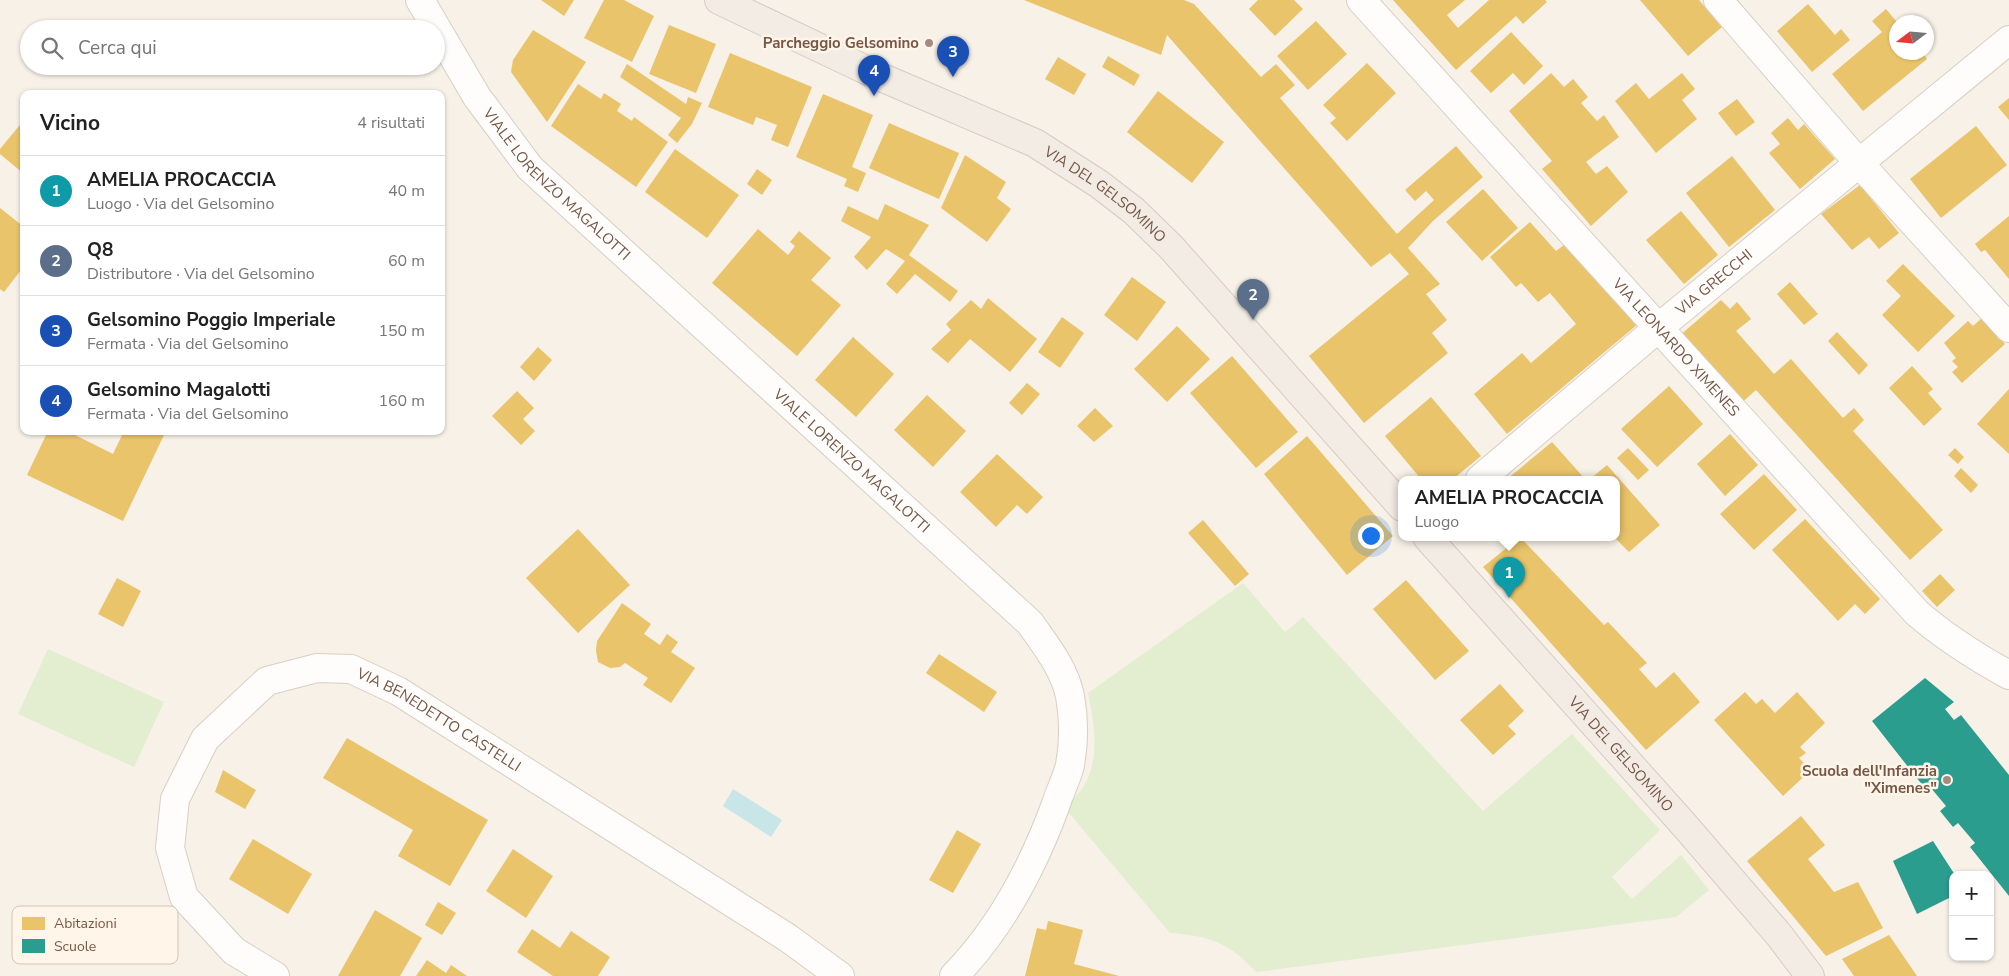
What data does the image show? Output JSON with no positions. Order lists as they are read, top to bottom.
{
  "streets": {
    "main road": ["VIA DEL GELSOMINO"],
    "street": [
      "VIALE LORENZO MAGALOTTI",
      "VIA GRECCHI",
      "VIA LEONARDO XIMENES",
      "VIA BENEDETTO CASTELLI"
    ]
  },
  "crossings": [
    ["VIA GRECCHI", "VIA LEONARDO XIMENES"]
  ],
  "places": ["Parcheggio Gelsomino", "Scuola dell'Infanzia \"Ximenes\""],
  "legend": ["Abitazioni", "Scuole"],
  "north": "left",
  "page": {
    "search": "Cerca qui",
    "pins": [
      "3",
      "4",
      "2",
      "1"
    ],
    "heading": ["Vicino", "4 risultati"],
    "list": [
      {
        "mark": "1",
        "name": "AMELIA PROCACCIA",
        "note": "Luogo · Via del Gelsomino",
        "value": "40 m"
      },
      {
        "mark": "2",
        "name": "Q8",
        "note": "Distributore · Via del Gelsomino",
        "value": "60 m"
      },
      {
        "mark": "3",
        "name": "Gelsomino Poggio Imperiale",
        "note": "Fermata · Via del Gelsomino",
        "value": "150 m"
      },
      {
        "mark": "4",
        "name": "Gelsomino Magalotti",
        "note": "Fermata · Via del Gelsomino",
        "value": "160 m"
      }
    ],
    "popup": ["AMELIA PROCACCIA", "Luogo"],
    "map_buttons": ["+", "−"]
  }
}
